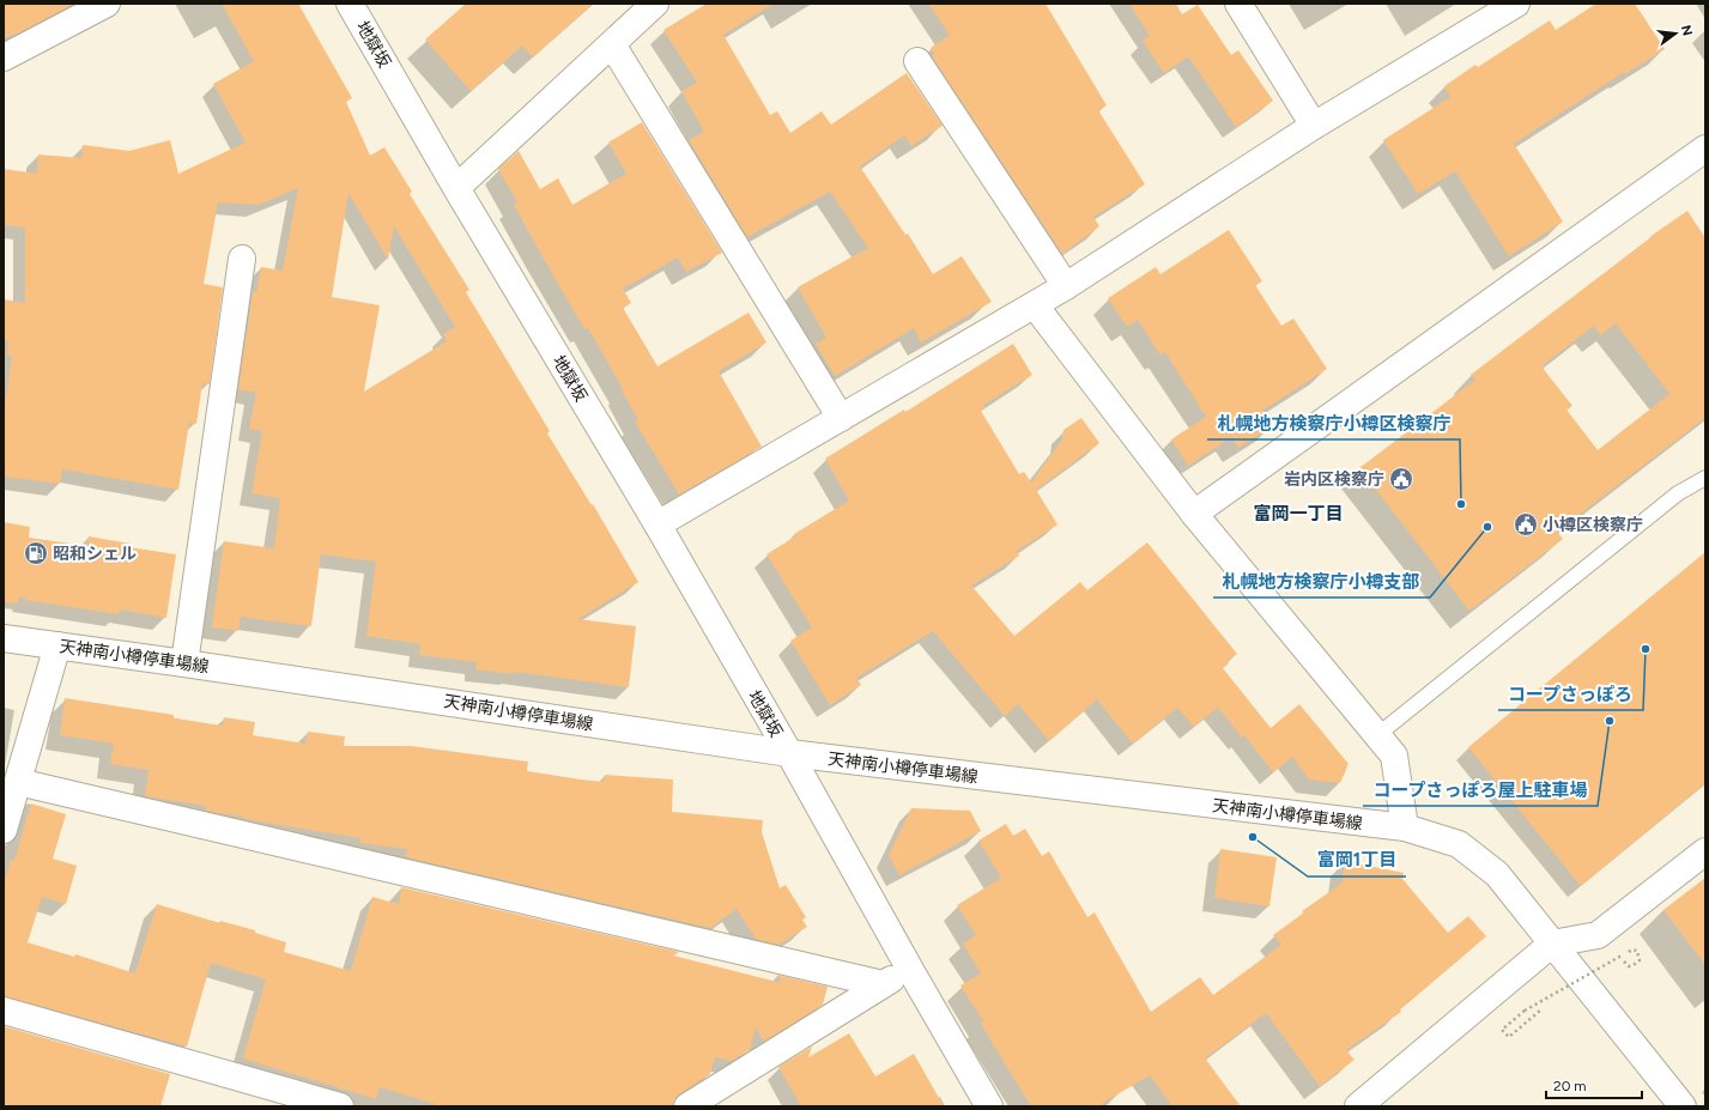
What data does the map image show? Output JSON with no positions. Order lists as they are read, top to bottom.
{
  "streets": {
    "street": ["地獄坂", "天神南小樽停車場線"]
  },
  "crossings": [
    ["地獄坂", "天神南小樽停車場線"]
  ],
  "districts": ["富岡一丁目"],
  "places": {
    "public building": ["岩内区検察庁", "小樽区検察庁"],
    "other": [
      "札幌地方検察庁小樽区検察庁",
      "札幌地方検察庁小樽支部",
      "コープさっぽろ",
      "コープさっぽろ屋上駐車場",
      "富岡1丁目"
    ],
    "fuel station": ["昭和シェル"]
  },
  "scale_bar": "20 m",
  "north": "right"
}
